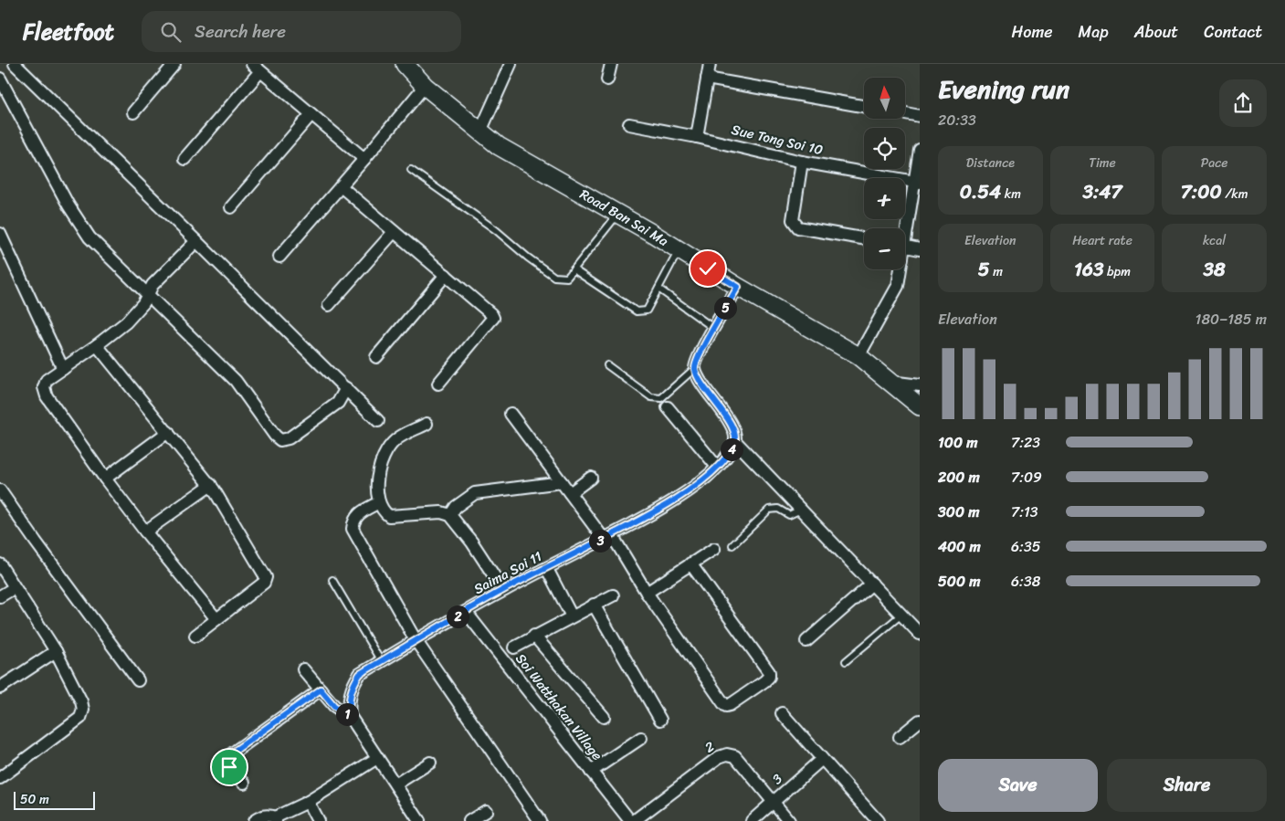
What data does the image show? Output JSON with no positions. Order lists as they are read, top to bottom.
{
  "streets": {
    "street": [
      "Sue Tong Soi 10",
      "Road Ban Sai Ma",
      "Saima Soi 11",
      "Soi Watthakan Village",
      "2",
      "3"
    ]
  },
  "crossings": [
    ["Saima Soi 11", "Soi Watthakan Village"],
    ["2", "3"]
  ],
  "scale_bar": "50 m",
  "north": "top",
  "page": {
    "header": "Fleetfoot",
    "search": "Search here",
    "nav": [
      "Home",
      "Map",
      "About",
      "Contact"
    ],
    "heading": ["Evening run", "20:33"],
    "map_buttons": ["+", "−"],
    "stats": [
      ["Distance", "0.54 km"],
      ["Time", "3:47"],
      ["Pace", "7:00 /km"],
      ["Elevation", "5 m"],
      ["Heart rate", "163 bpm"],
      ["kcal", "38"]
    ],
    "pins": [
      "5",
      "4",
      "3",
      "2",
      "1"
    ],
    "chart": ["Elevation", "180–185 m"],
    "list": [
      {
        "name": "100 m",
        "note": "7:23"
      },
      {
        "name": "200 m",
        "note": "7:09"
      },
      {
        "name": "300 m",
        "note": "7:13"
      },
      {
        "name": "400 m",
        "note": "6:35"
      },
      {
        "name": "500 m",
        "note": "6:38"
      }
    ],
    "buttons": ["Save", "Share"],
    "scale": "50 m"
  }
}
